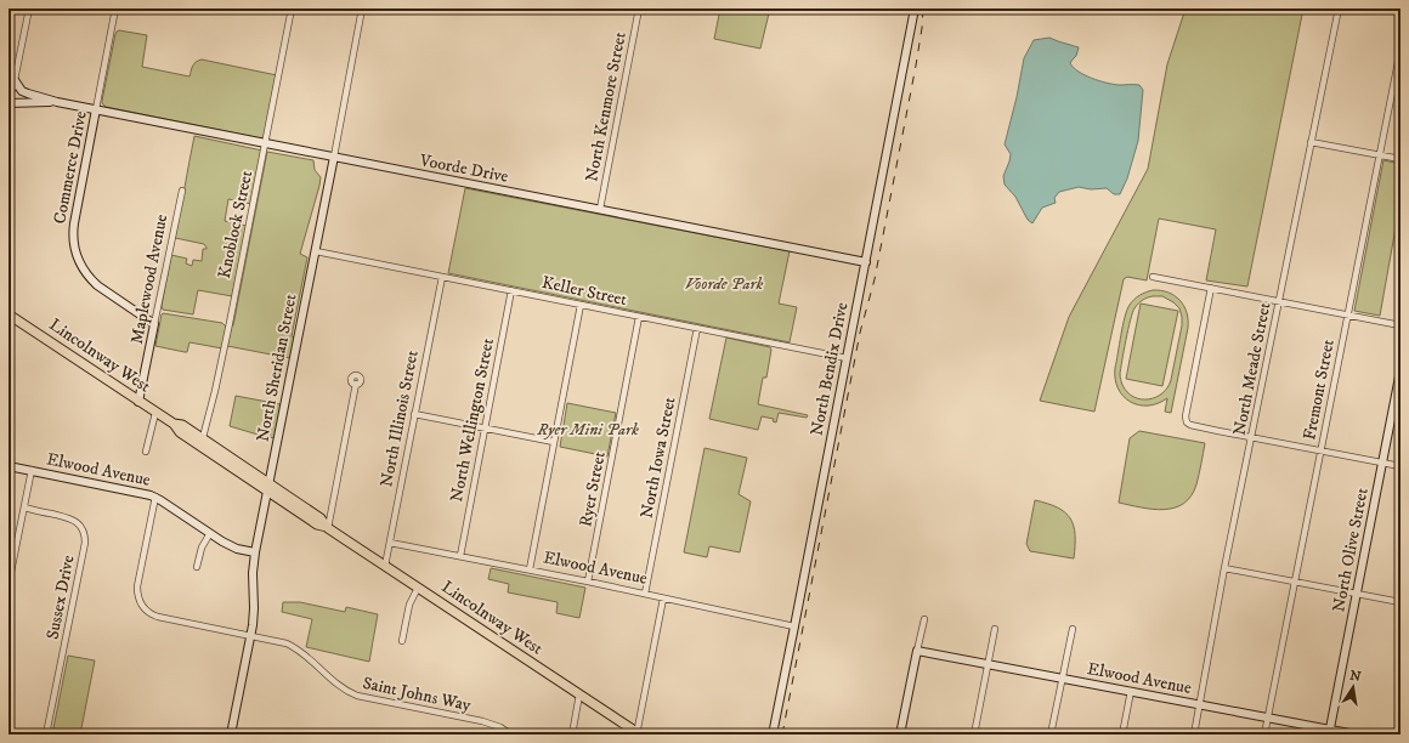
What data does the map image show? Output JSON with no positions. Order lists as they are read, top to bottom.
{
  "streets": {
    "main road": ["Lincolnway West"],
    "street": [
      "North Kenmore Street",
      "Commerce Drive",
      "Voorde Drive",
      "Knoblock Street",
      "Maplewood Avenue",
      "Keller Street",
      "North Sheridan Street",
      "North Bendix Drive",
      "North Meade Street",
      "Fremont Street",
      "North Illinois Street",
      "North Wellington Street",
      "North Iowa Street",
      "Elwood Avenue",
      "Ryer Street",
      "North Olive Street",
      "Sussex Drive",
      "Saint Johns Way"
    ]
  },
  "crossings": [
    ["North Kenmore Street", "Voorde Drive"],
    ["Commerce Drive", "Voorde Drive"],
    ["Commerce Drive", "Maplewood Avenue"],
    ["Voorde Drive", "Knoblock Street"],
    ["Voorde Drive", "North Sheridan Street"],
    ["Voorde Drive", "North Bendix Drive"],
    ["Knoblock Street", "Lincolnway West"],
    ["Maplewood Avenue", "Lincolnway West"],
    ["Keller Street", "North Sheridan Street"],
    ["Keller Street", "North Bendix Drive"],
    ["Keller Street", "North Illinois Street"],
    ["Keller Street", "North Wellington Street"],
    ["Keller Street", "North Iowa Street"],
    ["Keller Street", "Ryer Street"],
    ["Lincolnway West", "North Sheridan Street"],
    ["Lincolnway West", "North Illinois Street"],
    ["North Sheridan Street", "Elwood Avenue"],
    ["North Sheridan Street", "Saint Johns Way"],
    ["North Bendix Drive", "Elwood Avenue"],
    ["North Meade Street", "Elwood Avenue"],
    ["Fremont Street", "Elwood Avenue"],
    ["North Illinois Street", "Elwood Avenue"],
    ["North Wellington Street", "Elwood Avenue"],
    ["North Iowa Street", "Elwood Avenue"],
    ["Elwood Avenue", "Ryer Street"],
    ["Elwood Avenue", "North Olive Street"],
    ["Elwood Avenue", "Saint Johns Way"]
  ],
  "parks": ["Voorde Park", "Ryer Mini Park"],
  "north": "top"
}
